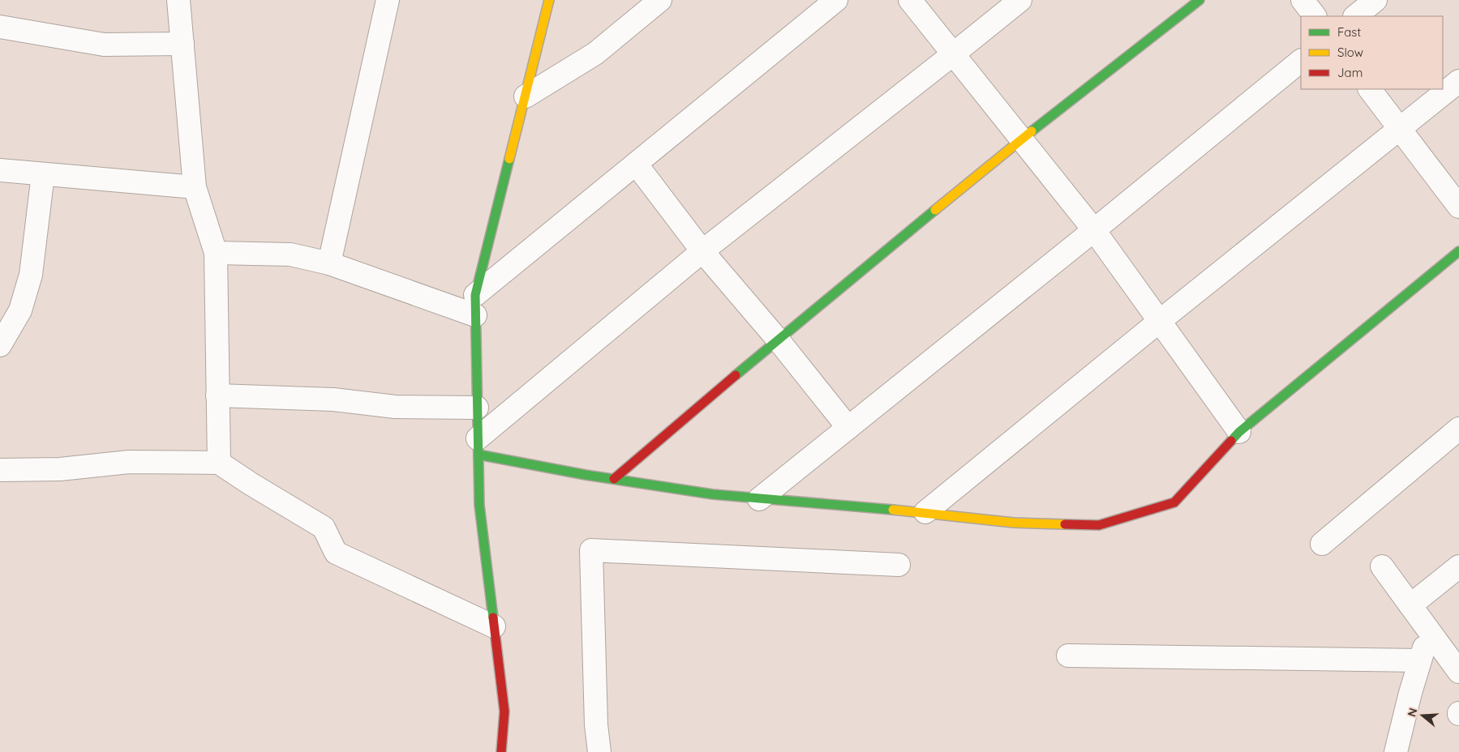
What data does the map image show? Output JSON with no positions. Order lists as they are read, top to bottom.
{
  "legend": ["Fast", "Slow", "Jam"],
  "north": "left"
}
